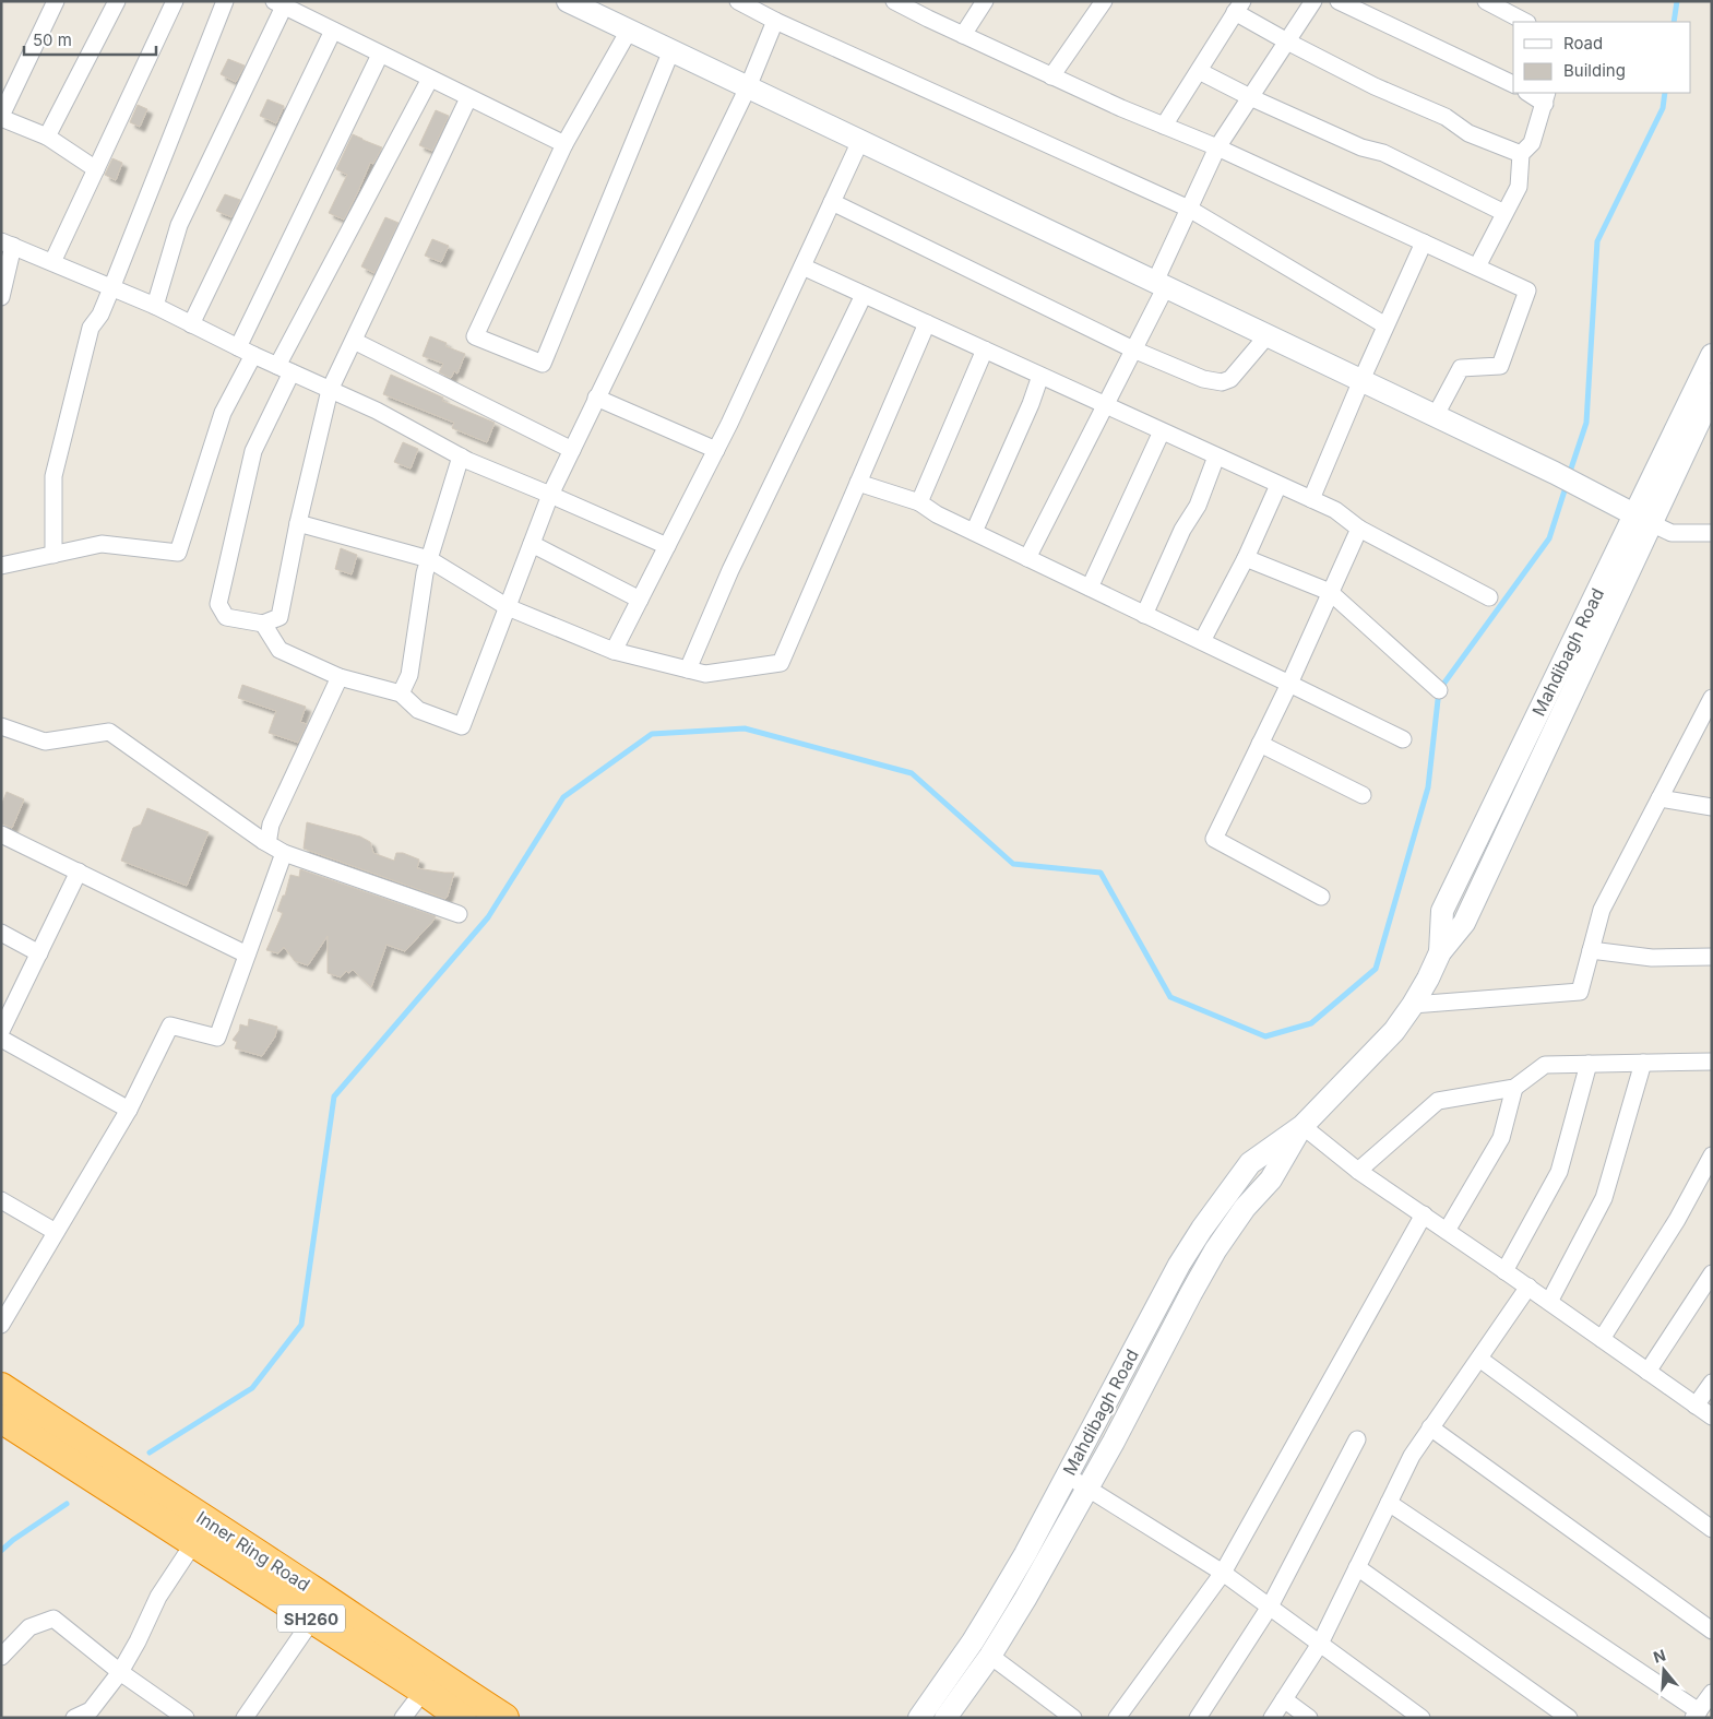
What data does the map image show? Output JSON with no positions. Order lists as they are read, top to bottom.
{
  "streets": {
    "highway": ["Inner Ring Road", "SH260"],
    "street": ["Mahdibagh Road"]
  },
  "crossings": [
    ["Inner Ring Road", "SH260"]
  ],
  "legend": ["Road", "Building"],
  "scale_bar": "50 m",
  "north": "top"
}
